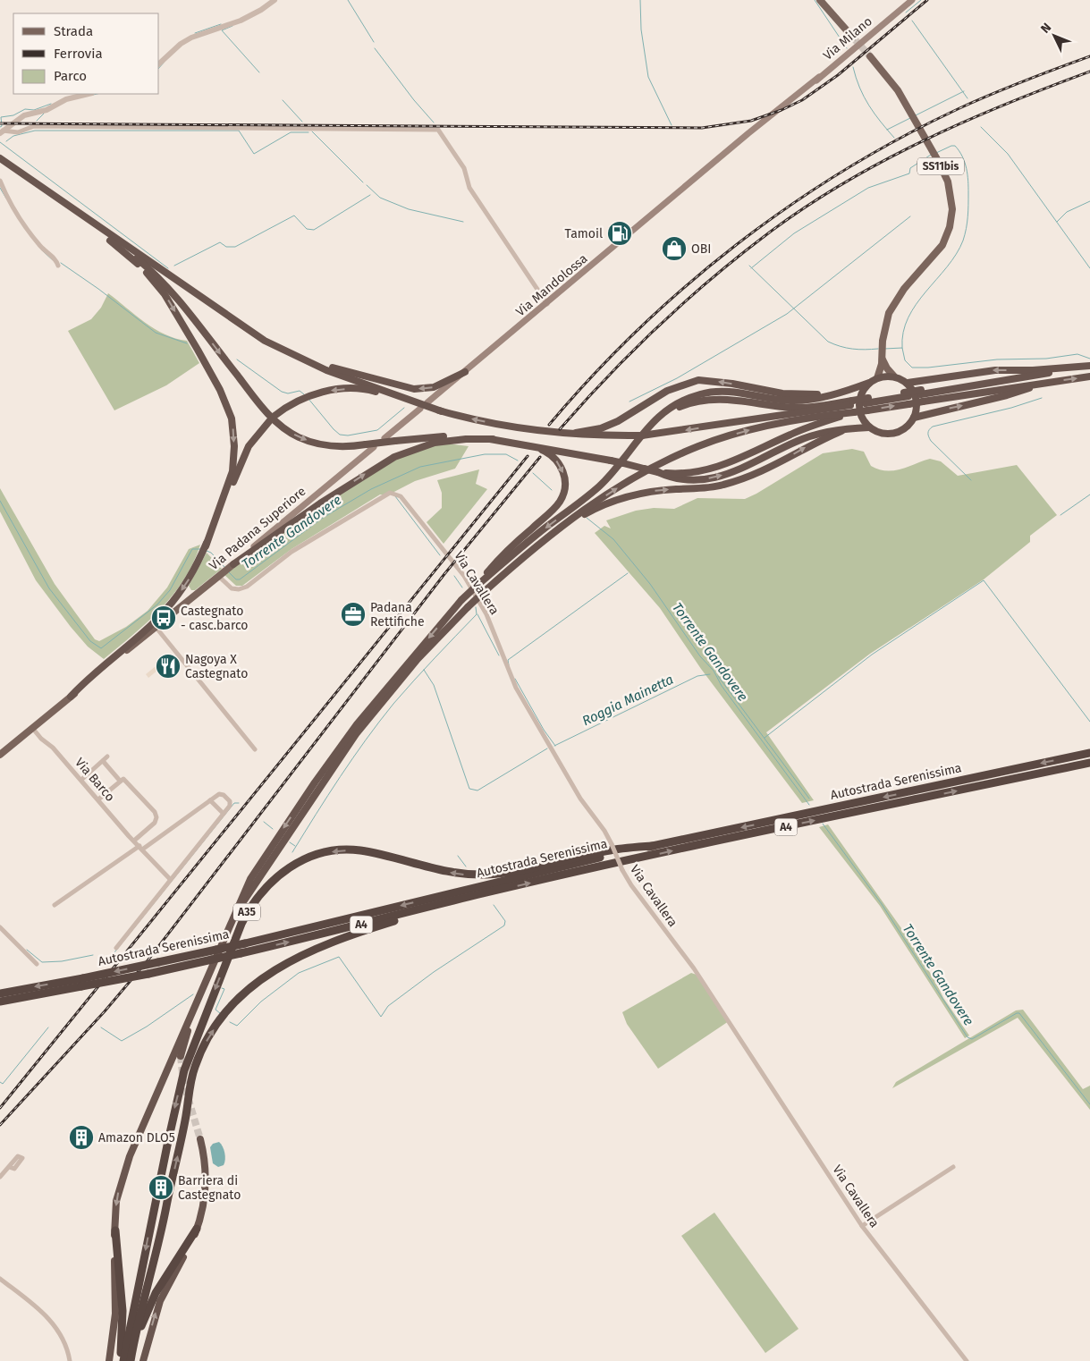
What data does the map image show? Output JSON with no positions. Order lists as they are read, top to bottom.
{
  "streets": {
    "highway": ["Autostrada Serenissima", "A4", "A35"],
    "main road": [
      "Via Milano",
      "SS11bis",
      "Via Mandolossa",
      "Via Padana Superiore"
    ],
    "street": ["Via Cavallera", "Via Barco"]
  },
  "crossings": [
    ["Via Milano", "Via Mandolossa"],
    ["Via Padana Superiore", "Via Cavallera"],
    ["Via Padana Superiore", "Via Barco"],
    ["Autostrada Serenissima", "A35"]
  ],
  "water": ["Torrente Gandovere", "Roggia Mainetta"],
  "places": {
    "fuel station": ["Tamoil"],
    "shop": ["OBI"],
    "office": ["Padana Rettifiche"],
    "bus stop": ["Castegnato - casc.barco"],
    "restaurant": ["Nagoya X Castegnato"],
    "building": ["Amazon DLO5", "Barriera di Castegnato"]
  },
  "legend": ["Strada", "Ferrovia", "Parco"],
  "north": "top left"
}
